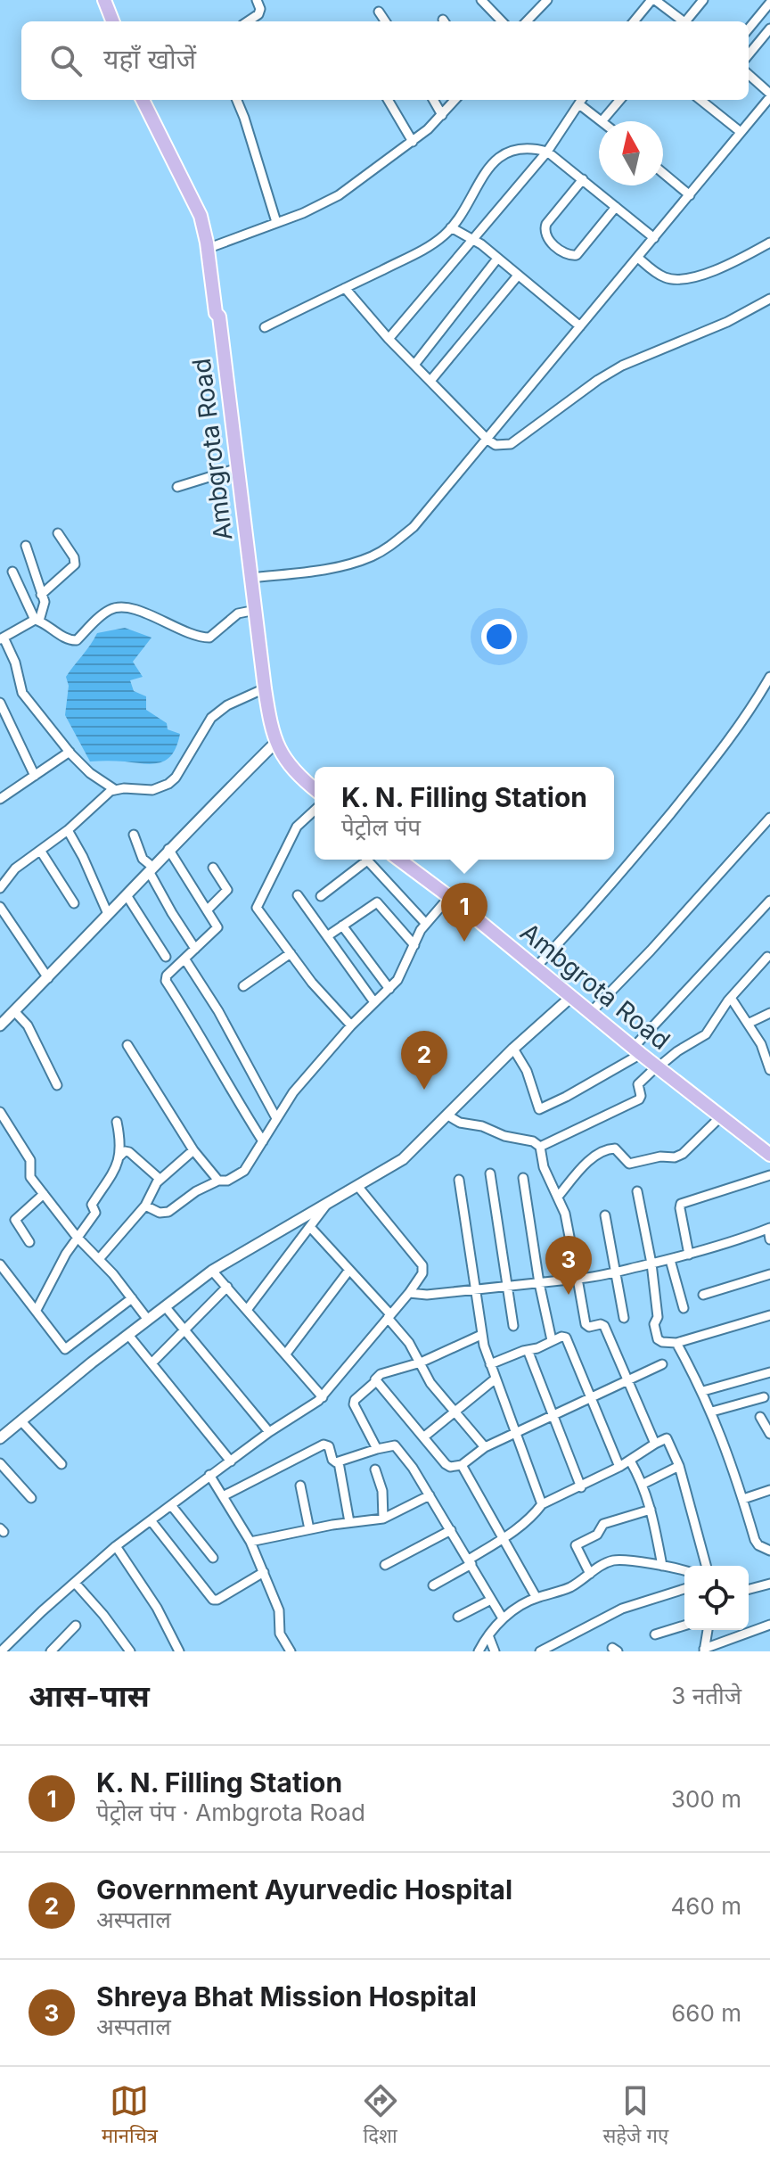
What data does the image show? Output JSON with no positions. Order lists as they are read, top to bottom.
{
  "streets": {
    "main road": ["Ambgrota Road"]
  },
  "north": "top",
  "page": {
    "search": "यहाँ खोजें",
    "popup": ["K. N. Filling Station", "पेट्रोल पंप"],
    "pins": ["1", "2", "3"],
    "heading": ["आस-पास", "3 नतीजे"],
    "list": [
      {
        "mark": "1",
        "name": "K. N. Filling Station",
        "note": "पेट्रोल पंप · Ambgrota Road",
        "value": "300 m"
      },
      {
        "mark": "2",
        "name": "Government Ayurvedic Hospital",
        "note": "अस्पताल",
        "value": "460 m"
      },
      {
        "mark": "3",
        "name": "Shreya Bhat Mission Hospital",
        "note": "अस्पताल",
        "value": "660 m"
      }
    ],
    "nav": ["मानचित्र", "दिशा", "सहेजे गए"]
  }
}
